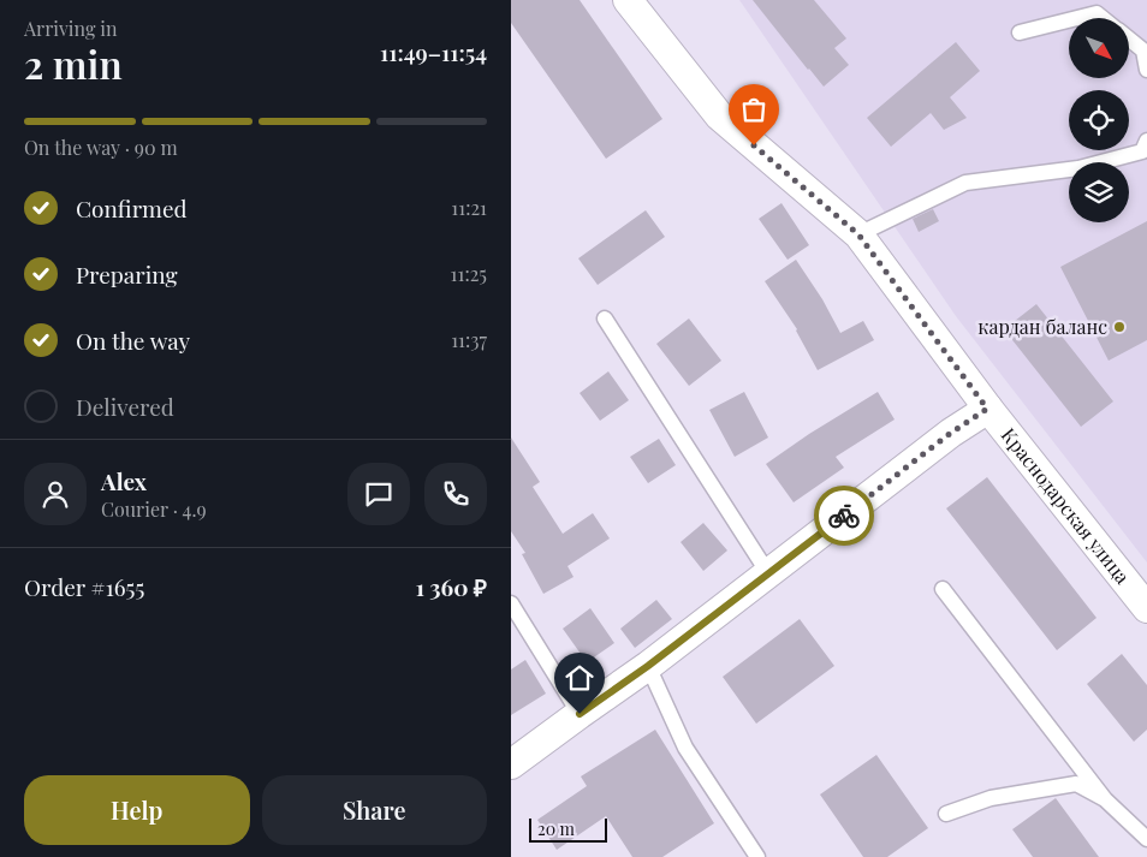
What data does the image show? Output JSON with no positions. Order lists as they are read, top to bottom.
{
  "streets": {
    "street": ["Краснодарская улица"]
  },
  "places": ["кардан баланс"],
  "scale_bar": "20 m",
  "north": "bottom right",
  "page": {
    "heading": ["2 min", "Arriving in", "11:49–11:54"],
    "panel": [
      "Alex",
      "Courier · 4.9",
      "Order #1655",
      "1 360 ₽"
    ],
    "bar": "On the way · 90 m",
    "list": [
      ["Confirmed", "11:21"],
      ["Preparing", "11:25"],
      ["On the way", "11:37"],
      "Delivered"
    ],
    "buttons": ["Help", "Share"],
    "scale": "20 m"
  }
}
